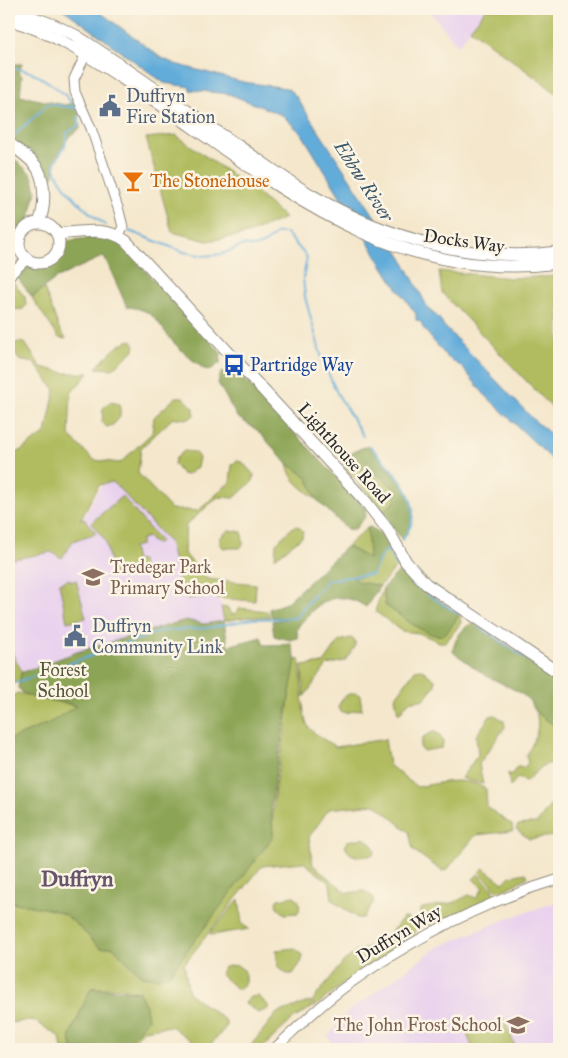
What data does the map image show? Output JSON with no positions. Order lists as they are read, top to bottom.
{
  "streets": {
    "main road": ["Docks Way", "Lighthouse Road"],
    "street": ["Duffryn Way"]
  },
  "districts": ["Duffryn"],
  "water": ["Ebbw River"],
  "parks": ["Forest School"],
  "places": {
    "public building": ["Duffryn Fire Station", "Duffryn Community Link"],
    "bar": ["The Stonehouse"],
    "bus stop": ["Partridge Way"],
    "school or university": ["Tredegar Park Primary School", "The John Frost School"]
  }
}
